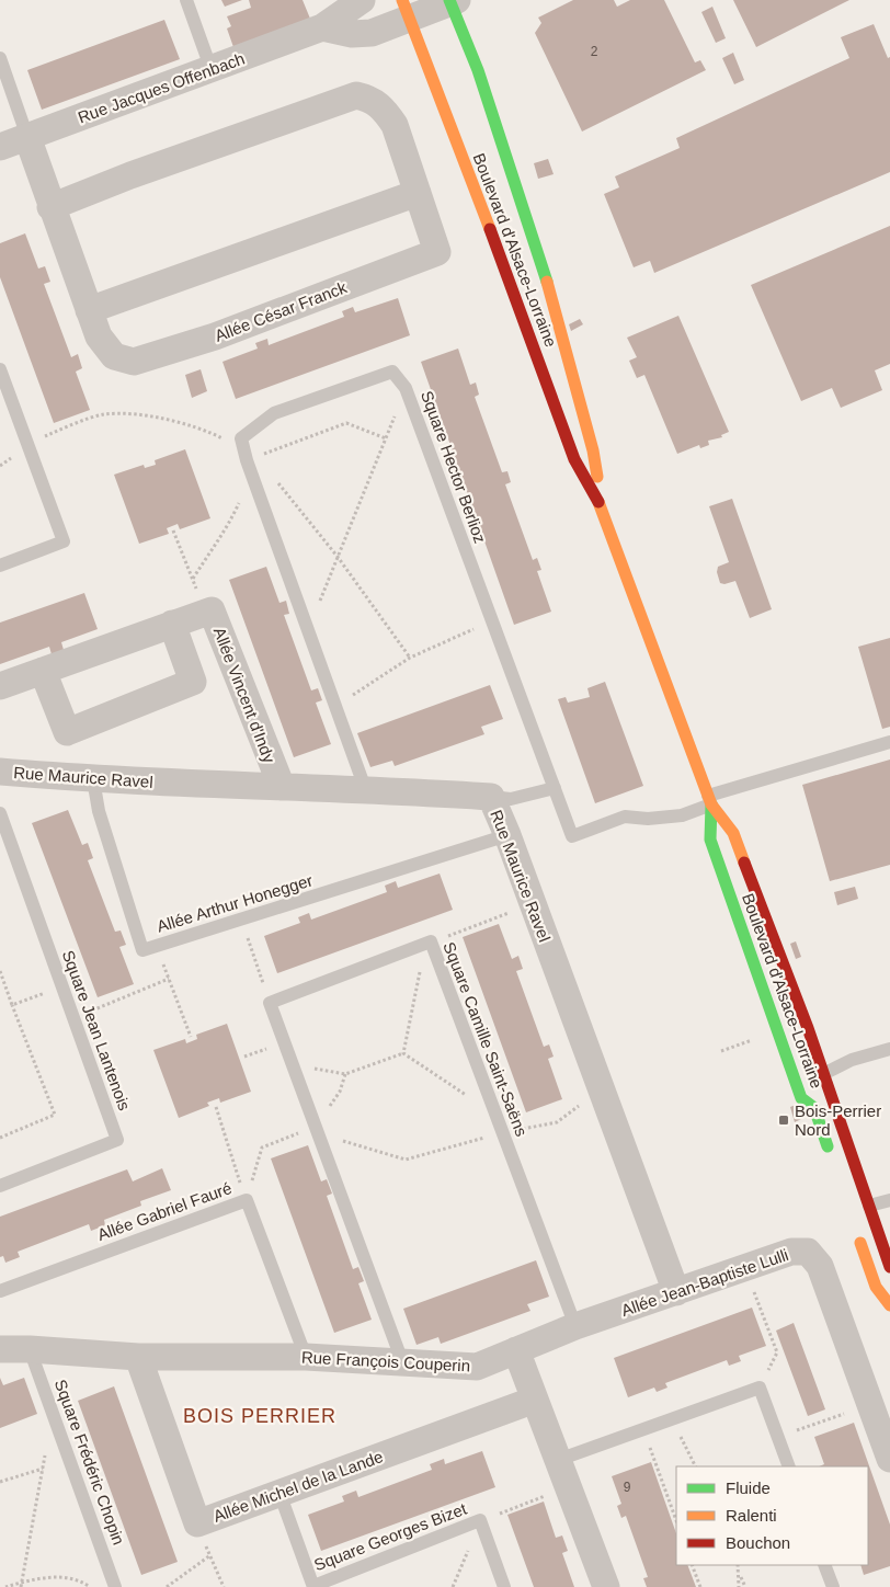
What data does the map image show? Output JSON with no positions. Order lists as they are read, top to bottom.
{
  "streets": {
    "main road": ["Boulevard d'Alsace-Lorraine"],
    "street": [
      "Rue Jacques Offenbach",
      "Allée César Franck",
      "Allée Vincent d'Indy",
      "Rue Maurice Ravel",
      "Allée Jean-Baptiste Lulli",
      "Rue François Couperin",
      "Allée Michel de la Lande"
    ],
    "lane": [
      "Square Hector Berlioz",
      "Allée Arthur Honegger",
      "Square Jean Lantenois",
      "Square Camille Saint-Saëns",
      "Allée Gabriel Fauré",
      "Square Frédéric Chopin",
      "Square Georges Bizet"
    ]
  },
  "crossings": [
    ["Rue Jacques Offenbach", "Allée César Franck"],
    ["Boulevard d'Alsace-Lorraine", "Square Hector Berlioz"],
    ["Allée Vincent d'Indy", "Rue Maurice Ravel"],
    ["Rue Maurice Ravel", "Allée Arthur Honegger"],
    ["Rue Maurice Ravel", "Allée Jean-Baptiste Lulli"],
    ["Square Camille Saint-Saëns", "Allée Jean-Baptiste Lulli"],
    ["Allée Gabriel Fauré", "Rue François Couperin"],
    ["Allée Jean-Baptiste Lulli", "Rue François Couperin"],
    ["Rue François Couperin", "Square Frédéric Chopin"],
    ["Rue François Couperin", "Allée Michel de la Lande"],
    ["Allée Michel de la Lande", "Square Georges Bizet"]
  ],
  "districts": ["BOIS PERRIER"],
  "places": {
    "transit": ["Bois-Perrier Nord"]
  },
  "house_numbers": ["2", "9"],
  "legend": ["Fluide", "Ralenti", "Bouchon"]
}
